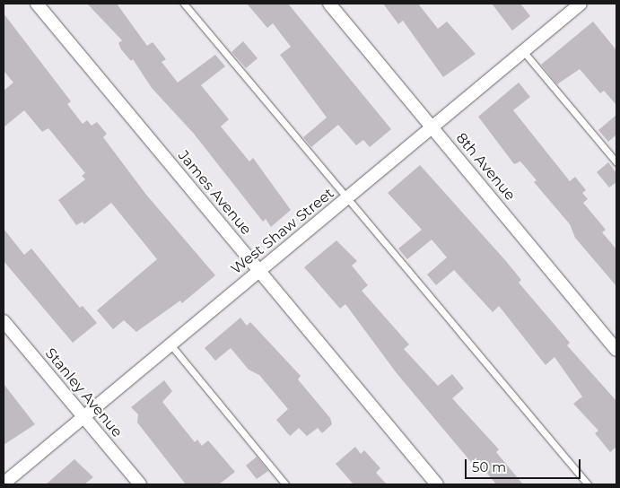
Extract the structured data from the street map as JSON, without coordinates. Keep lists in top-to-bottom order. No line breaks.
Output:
{"streets":{"street":["8th Avenue","James Avenue","West Shaw Street","Stanley Avenue"]},"crossings":[["8th Avenue","West Shaw Street"],["James Avenue","West Shaw Street"],["West Shaw Street","Stanley Avenue"]],"scale_bar":"50 m"}
